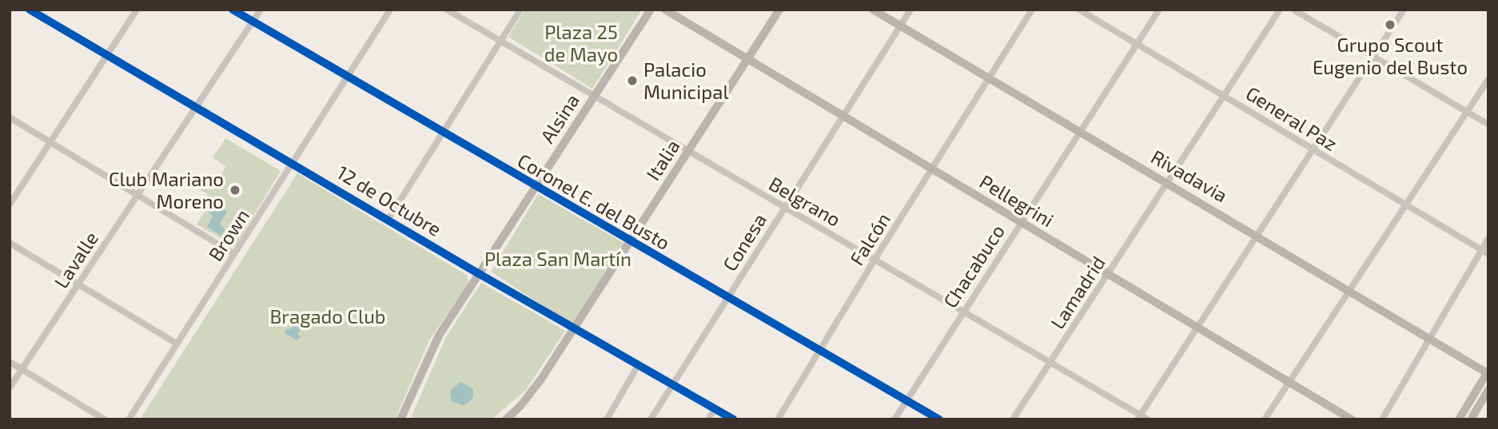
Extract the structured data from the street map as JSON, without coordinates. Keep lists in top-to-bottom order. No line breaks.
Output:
{"streets":{"main road":["Alsina","Italia","Rivadavia","Pellegrini"],"street":["General Paz","12 de Octubre","Coronel E. del Busto","Belgrano","Brown","Falcón","Conesa","Lavalle","Chacabuco","Lamadrid"]},"crossings":[["Alsina","12 de Octubre"],["Alsina","Coronel E. del Busto"],["Alsina","Belgrano"],["General Paz","Chacabuco"],["General Paz","Lamadrid"],["Italia","12 de Octubre"],["Italia","Pellegrini"],["Italia","Coronel E. del Busto"],["Italia","Belgrano"],["Rivadavia","Falcón"],["Rivadavia","Conesa"],["Rivadavia","Chacabuco"],["Rivadavia","Lamadrid"],["12 de Octubre","Brown"],["12 de Octubre","Conesa"],["12 de Octubre","Lavalle"],["Pellegrini","Falcón"],["Pellegrini","Conesa"],["Pellegrini","Chacabuco"],["Pellegrini","Lamadrid"],["Coronel E. del Busto","Brown"],["Coronel E. del Busto","Falcón"],["Coronel E. del Busto","Conesa"],["Coronel E. del Busto","Lavalle"],["Coronel E. del Busto","Chacabuco"],["Belgrano","Falcón"],["Belgrano","Conesa"],["Belgrano","Chacabuco"],["Belgrano","Lamadrid"]],"parks":["Plaza 25 de Mayo","Plaza San Martín","Bragado Club"],"places":["Grupo Scout Eugenio del Busto","Palacio Municipal","Club Mariano Moreno"]}
